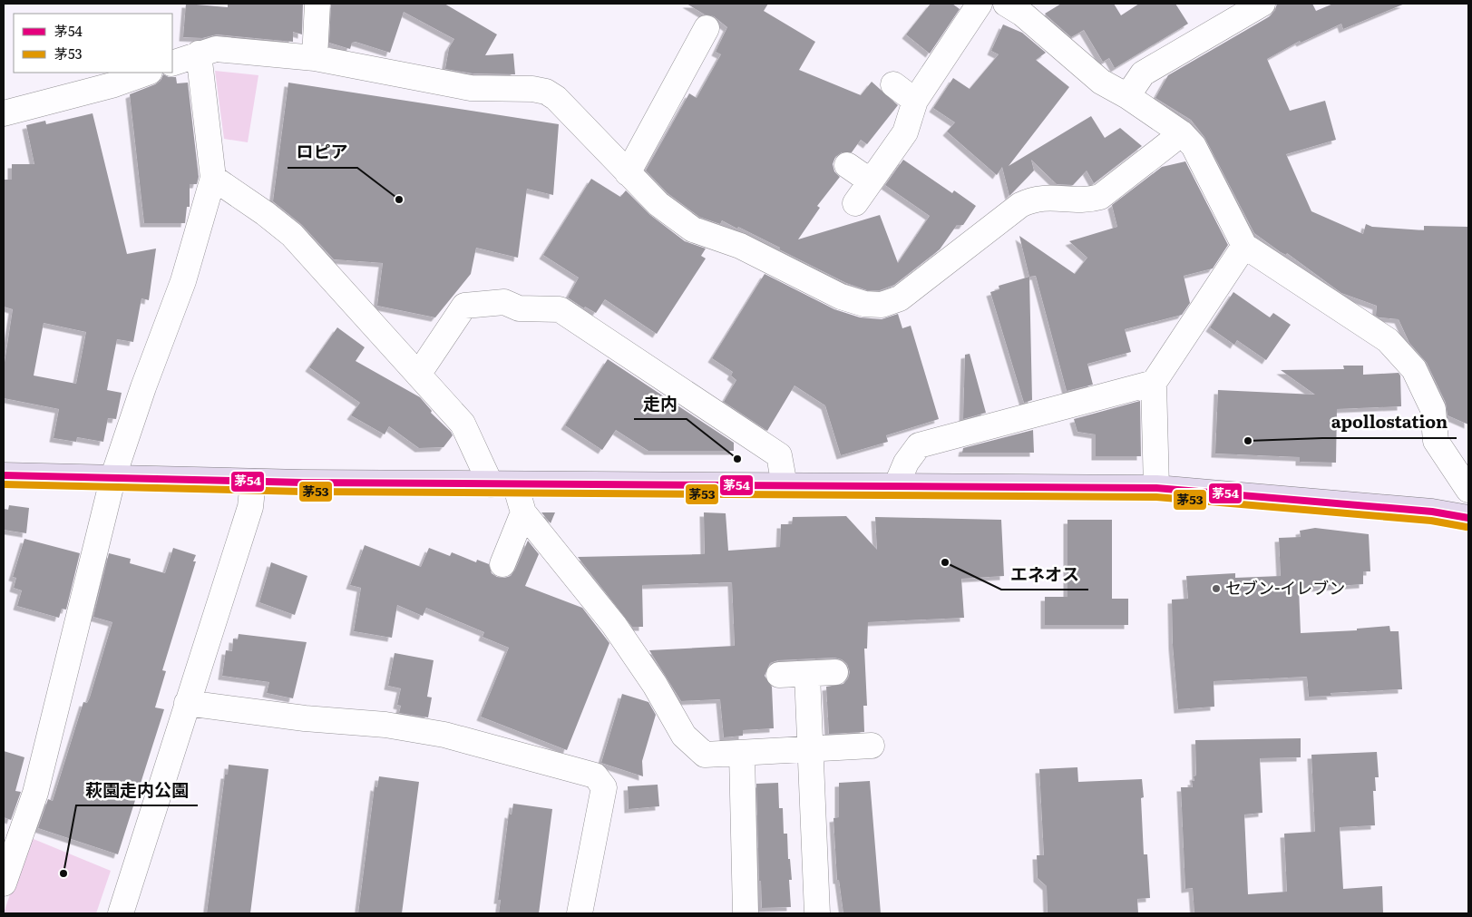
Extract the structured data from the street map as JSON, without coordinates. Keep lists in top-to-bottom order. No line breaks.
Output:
{"places":["ロピア","apollostation","走内","エネオス","セブン-イレブン","萩園走内公園"],"lines":["transit line 茅54","transit line 茅53"],"legend":["茅54","茅53"]}
